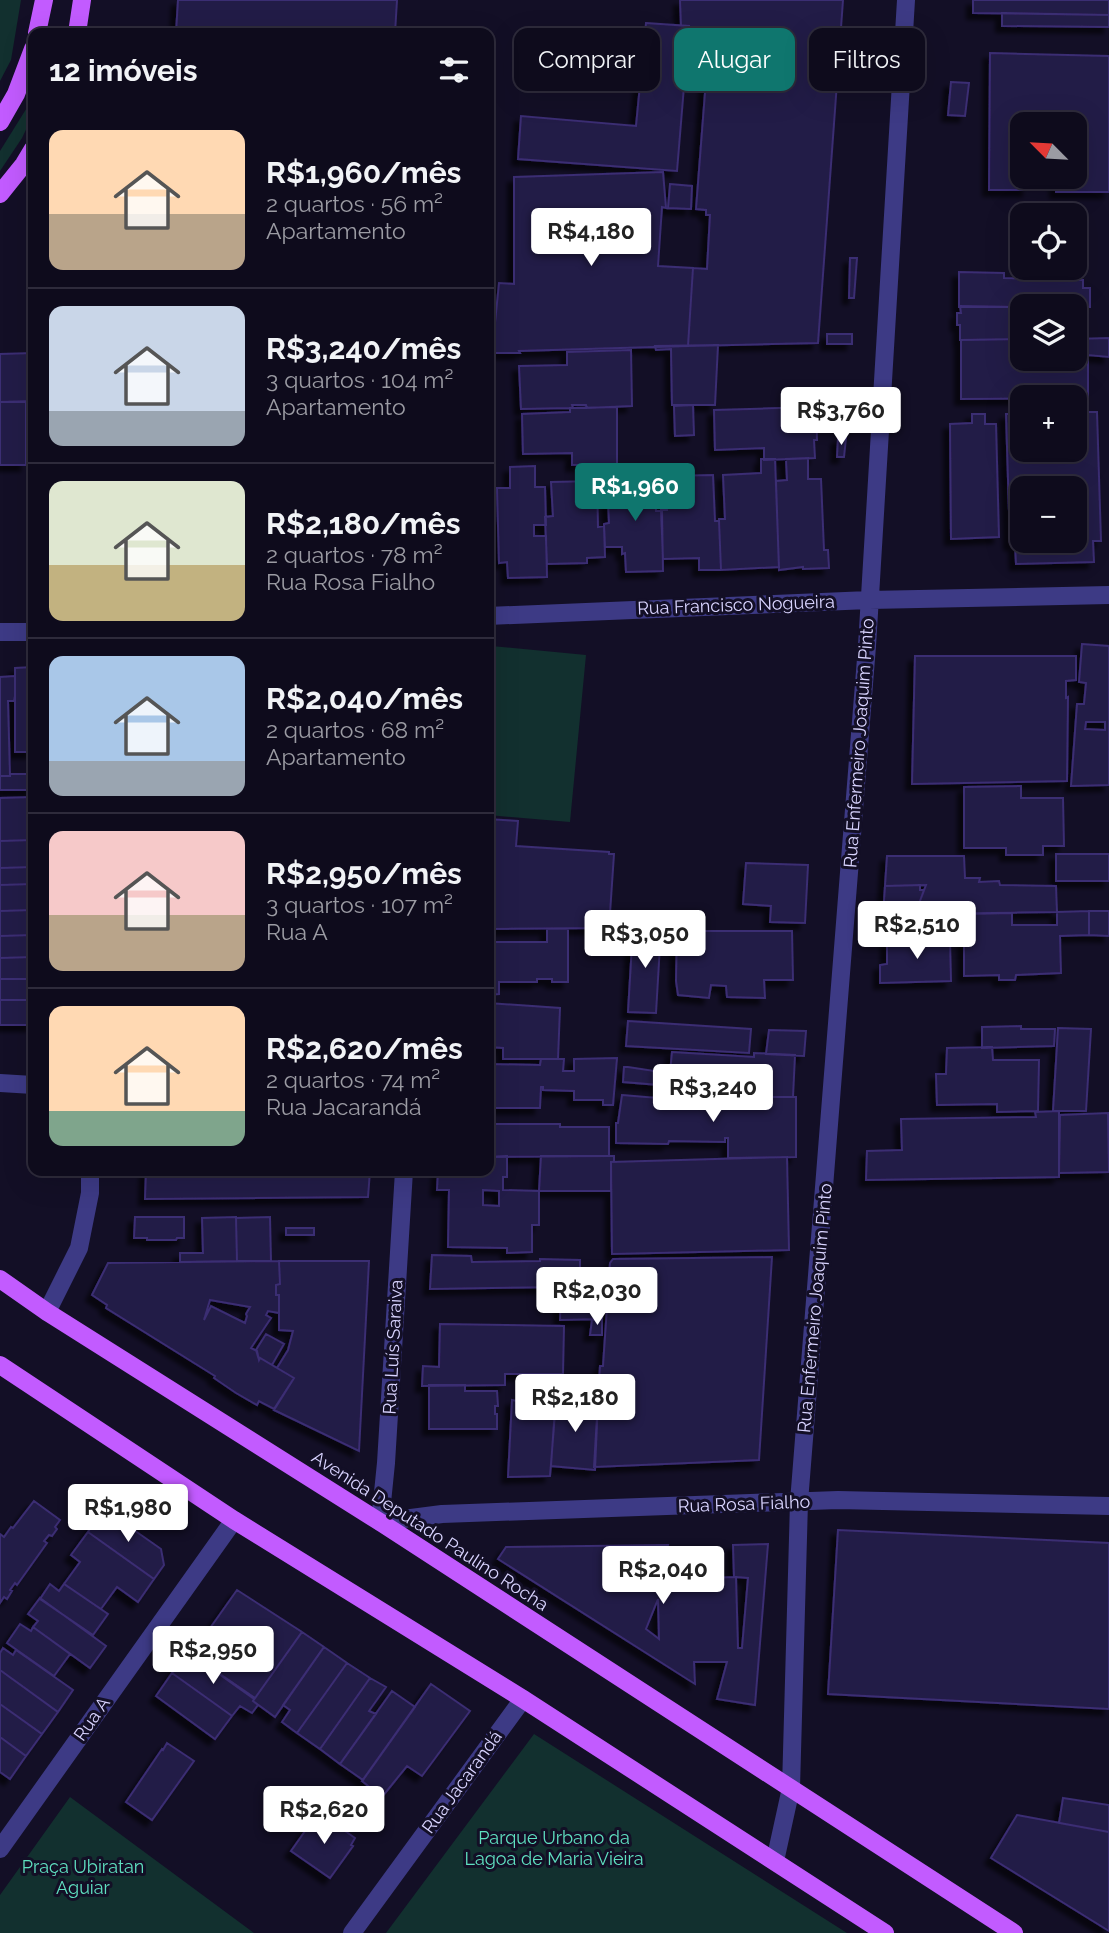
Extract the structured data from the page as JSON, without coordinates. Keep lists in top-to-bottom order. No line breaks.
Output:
{"streets":{"main road":["Avenida Deputado Paulino Rocha"],"street":["Rua Francisco Nogueira","Rua Enfermeiro Joaquim Pinto","Rua Luís Saraiva","Rua Rosa Fialho","Rua A","Rua Jacarandá"]},"crossings":[["Rua Francisco Nogueira","Rua Enfermeiro Joaquim Pinto"],["Rua Enfermeiro Joaquim Pinto","Rua Rosa Fialho"],["Rua Enfermeiro Joaquim Pinto","Avenida Deputado Paulino Rocha"],["Rua Luís Saraiva","Rua Rosa Fialho"],["Rua Luís Saraiva","Avenida Deputado Paulino Rocha"],["Rua Rosa Fialho","Avenida Deputado Paulino Rocha"]],"parks":["Parque Urbano da Lagoa de Maria Vieira","Praça Ubiratan Aguiar"],"north":"top left","page":{"chip":["Comprar","Alugar","Filtros"],"heading":"12 imóveis","map_buttons":["+","−"],"list":[{"name":"R$1,960/mês","note":"2 quartos · 56 m² · Apartamento"},{"name":"R$3,240/mês","note":"3 quartos · 104 m² · Apartamento"},{"name":"R$2,180/mês","note":"2 quartos · 78 m² · Rua Rosa Fialho"},{"name":"R$2,040/mês","note":"2 quartos · 68 m² · Apartamento"},{"name":"R$2,950/mês","note":"3 quartos · 107 m² · Rua A"},{"name":"R$2,620/mês","note":"2 quartos · 74 m² · Rua Jacarandá"}],"price":["R$4,180","R$3,760","R$1,960","R$2,510","R$3,050","R$3,240","R$2,030","R$2,180","R$1,980","R$2,040","R$2,950","R$2,620"]}}
